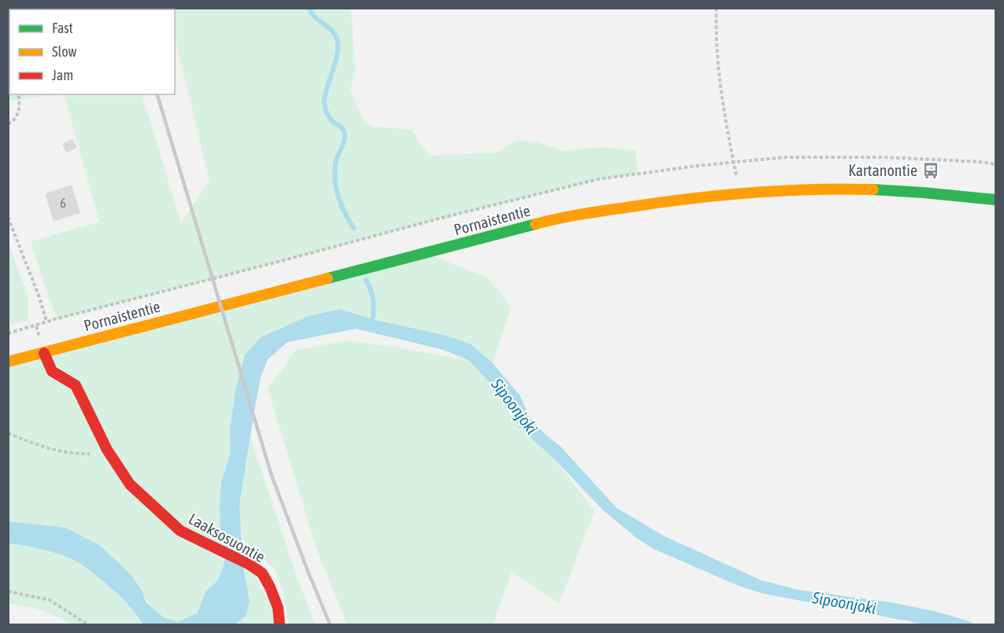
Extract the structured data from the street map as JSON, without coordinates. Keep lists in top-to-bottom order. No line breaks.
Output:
{"streets":{"street":["Pornaistentie","Laaksosuontie"]},"crossings":[["Pornaistentie","Laaksosuontie"]],"water":["Sipoonjoki"],"places":{"bus stop":["Kartanontie"]},"house_numbers":["6"],"legend":["Fast","Slow","Jam"]}
